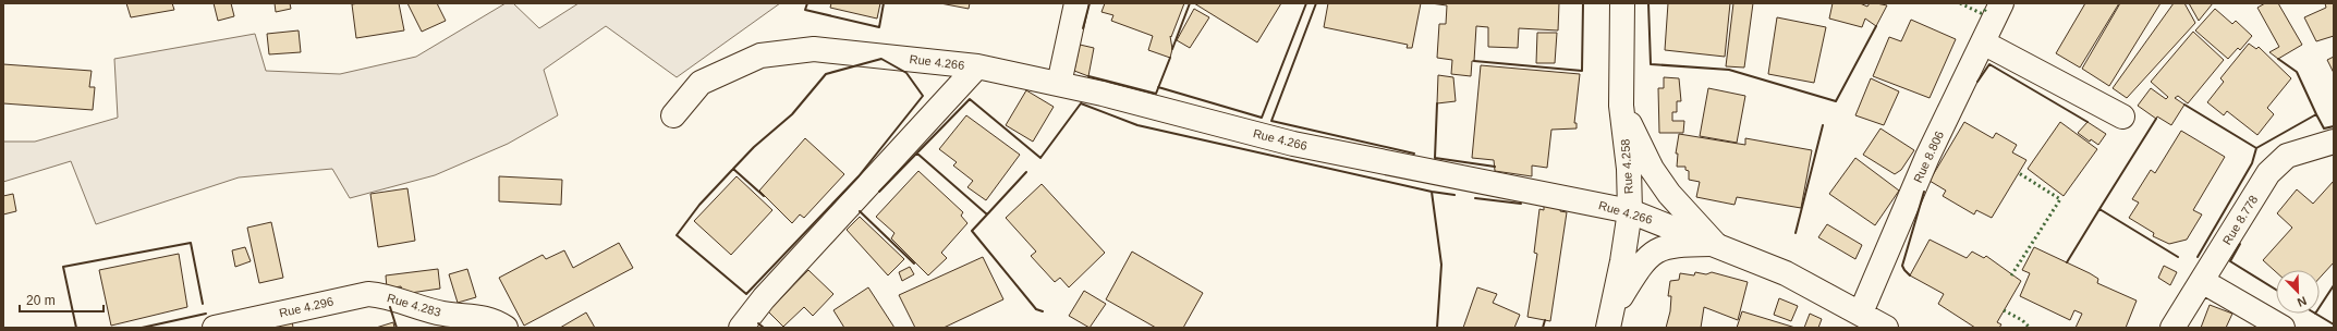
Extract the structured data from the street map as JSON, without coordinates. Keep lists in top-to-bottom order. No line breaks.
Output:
{"streets":{"main road":["Rue 4.266","Rue 8.806","Rue 4.258","Rue 8.778","Rue 4.283","Rue 4.296"]},"crossings":[["Rue 4.266","Rue 8.806"],["Rue 4.266","Rue 4.258"],["Rue 4.283","Rue 4.296"]],"scale_bar":"20 m","north":"bottom right"}
